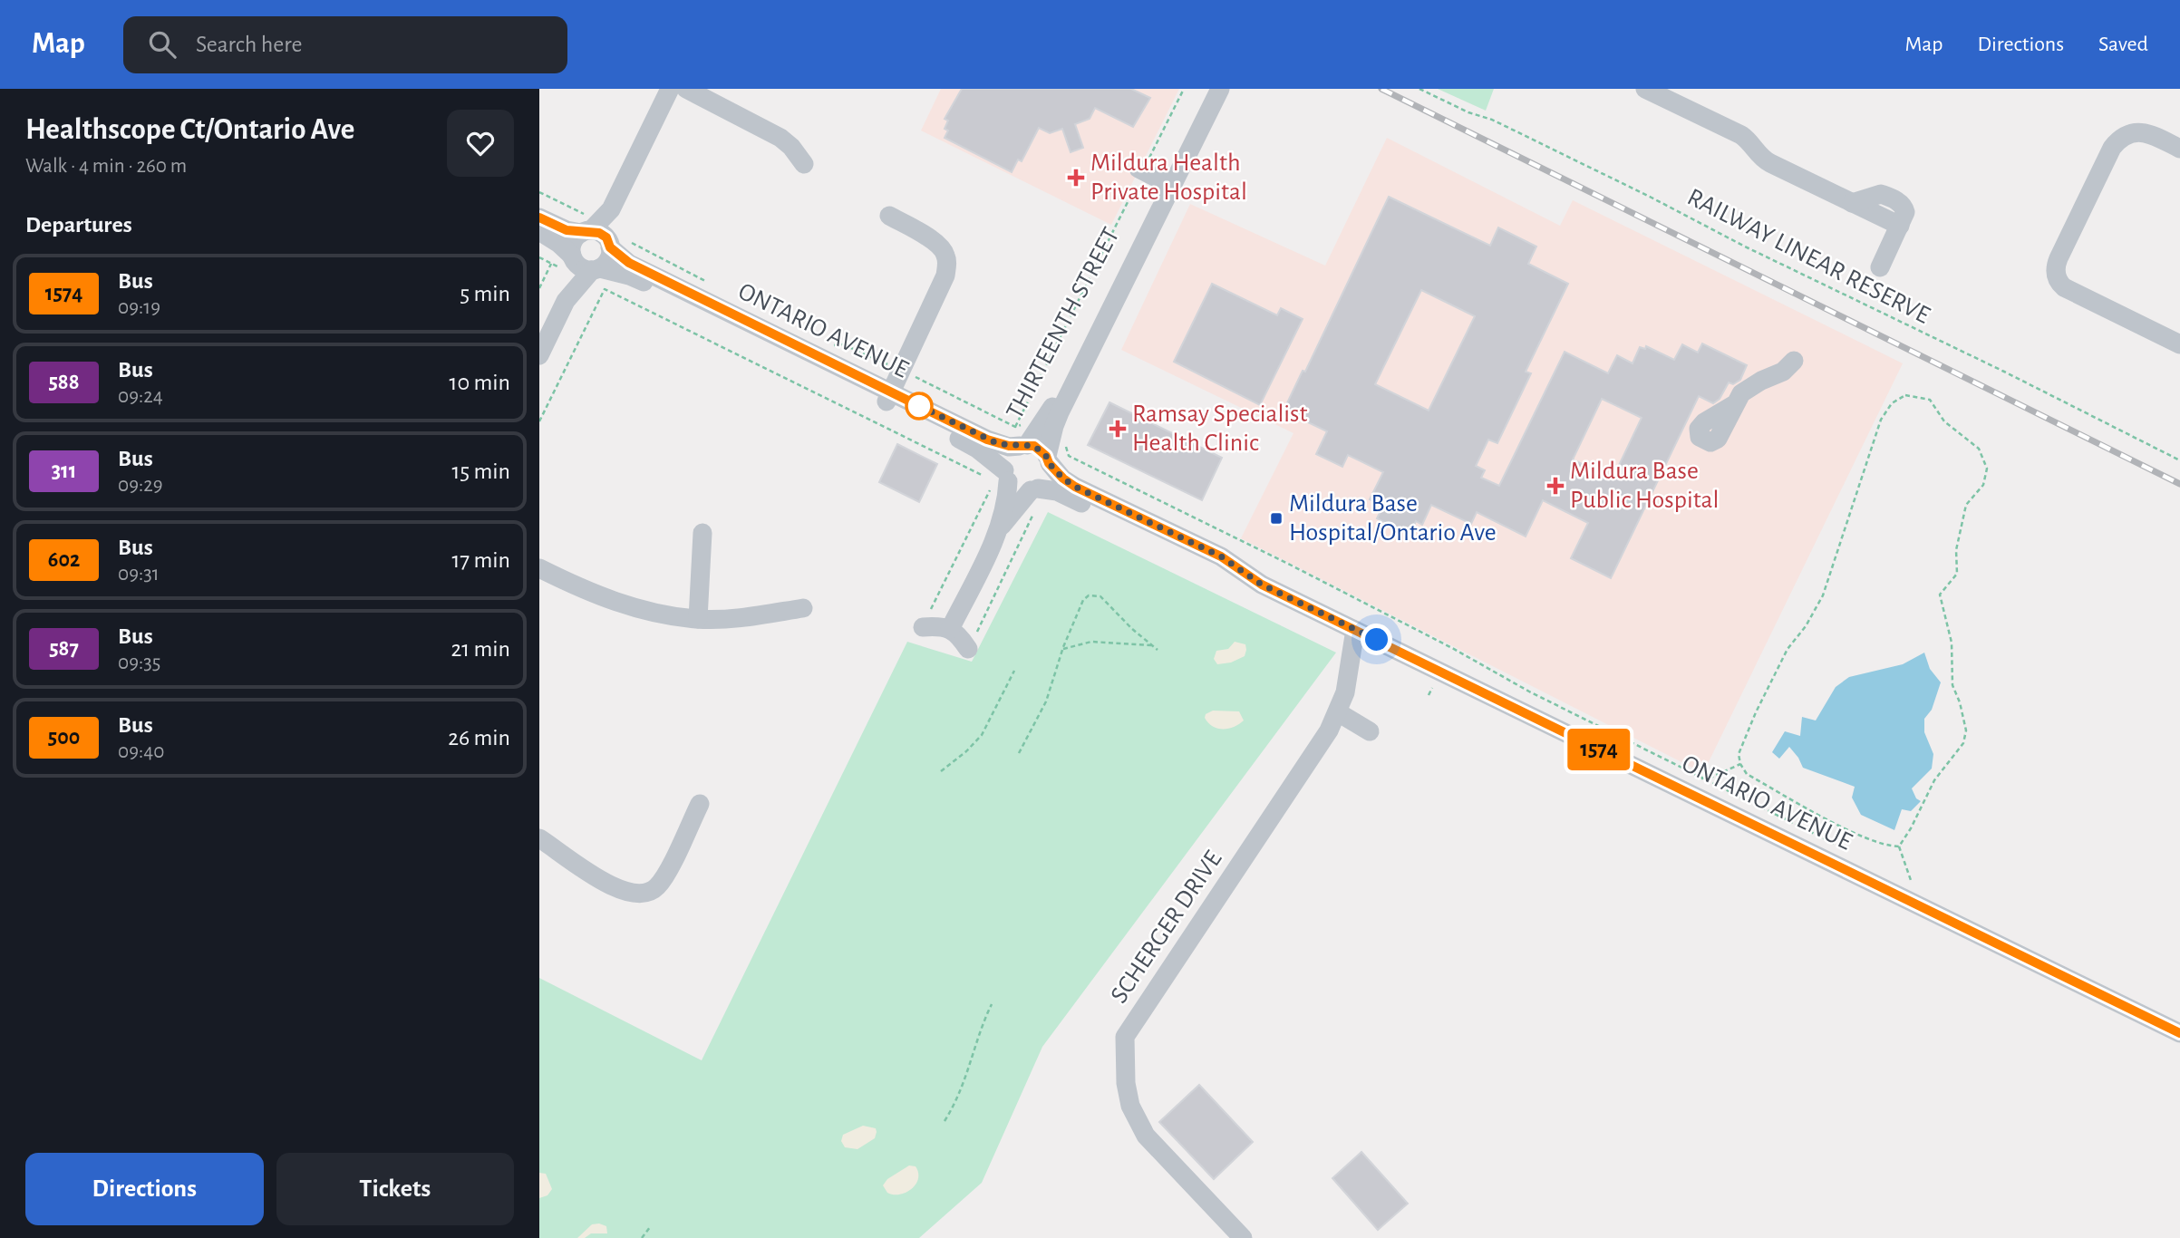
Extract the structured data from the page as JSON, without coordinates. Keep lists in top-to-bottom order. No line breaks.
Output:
{"streets":{"street":["THIRTEENTH STREET","ONTARIO AVENUE","SCHERGER DRIVE"],"path":["RAILWAY LINEAR RESERVE"]},"crossings":[["THIRTEENTH STREET","ONTARIO AVENUE"],["ONTARIO AVENUE","SCHERGER DRIVE"]],"places":{"health":["Mildura Health Private Hospital","Ramsay Specialist Health Clinic","Mildura Base Public Hospital"],"transit":["Mildura Base Hospital/Ontario Ave"]},"lines":["bus line 1574"],"page":{"header":"Map","search":"Search here","nav":["Map","Directions","Saved"],"heading":[["Healthscope Ct/Ontario Ave","Walk · 4 min · 260 m"],"Departures"],"on_map":"1574","list":[{"mark":"1574","name":"Bus","note":"09:19","value":"5 min"},{"mark":"588","name":"Bus","note":"09:24","value":"10 min"},{"mark":"311","name":"Bus","note":"09:29","value":"15 min"},{"mark":"602","name":"Bus","note":"09:31","value":"17 min"},{"mark":"587","name":"Bus","note":"09:35","value":"21 min"},{"mark":"500","name":"Bus","note":"09:40","value":"26 min"}],"buttons":["Directions","Tickets"]}}
